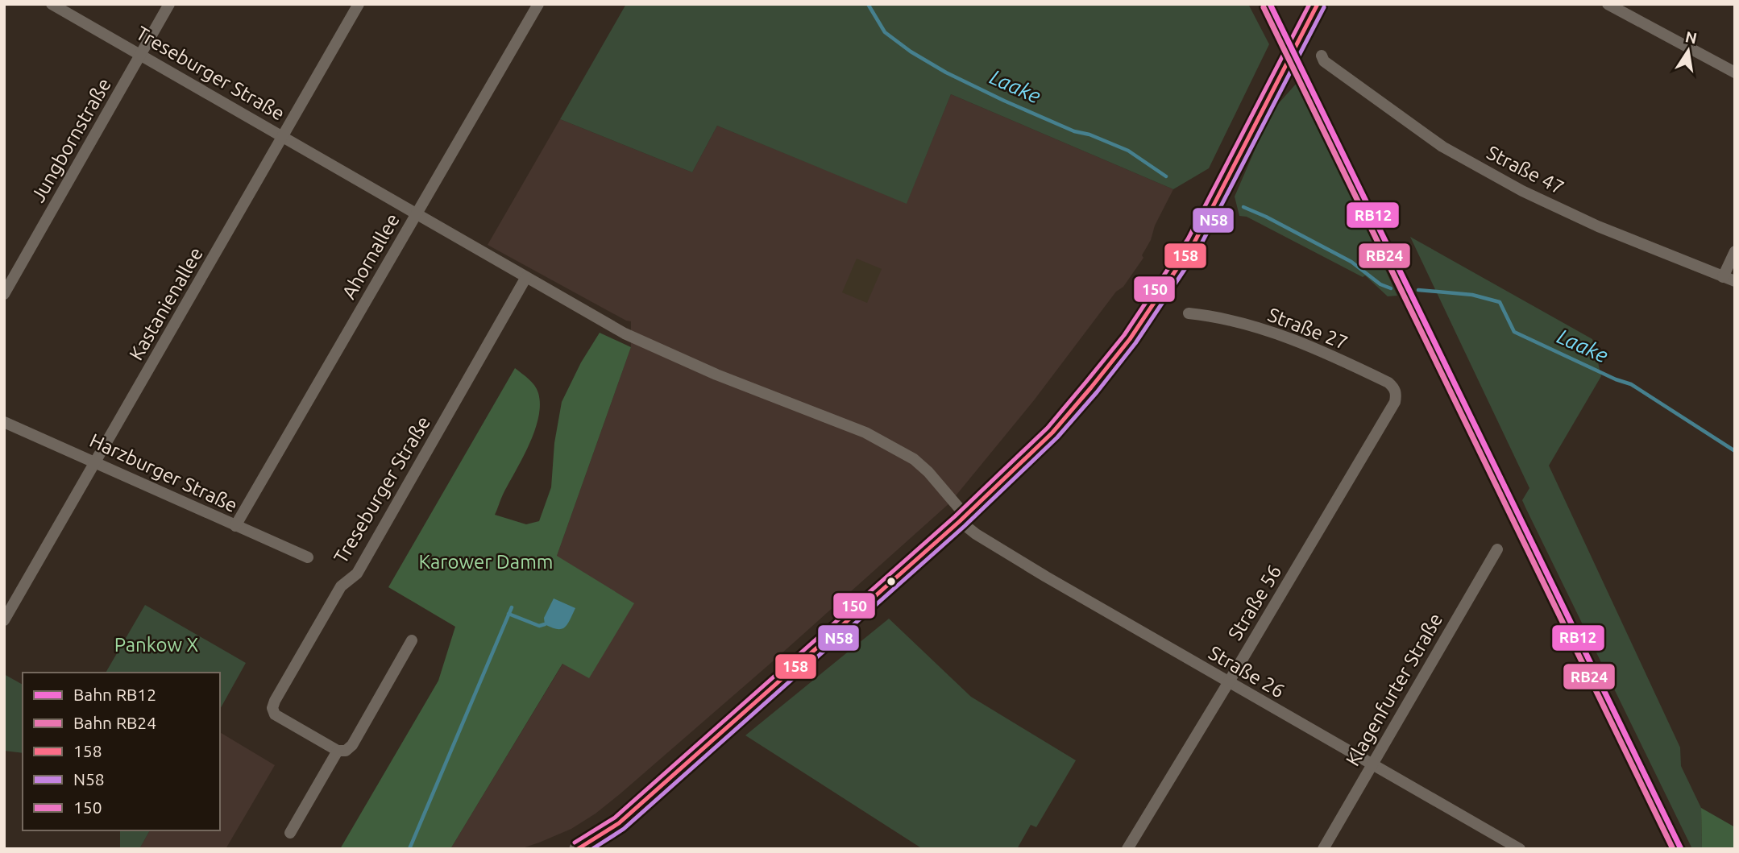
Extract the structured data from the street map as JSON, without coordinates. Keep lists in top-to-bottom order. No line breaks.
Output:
{"streets":{"street":["Treseburger Straße","Jungbornstraße","Straße 47","Ahornallee","Kastanienallee","Straße 27","Harzburger Straße","Straße 56","Straße 26","Klagenfurter Straße"]},"crossings":[["Treseburger Straße","Jungbornstraße"],["Treseburger Straße","Ahornallee"],["Treseburger Straße","Kastanienallee"],["Treseburger Straße","Straße 26"],["Ahornallee","Harzburger Straße"],["Kastanienallee","Harzburger Straße"],["Straße 27","Straße 56"],["Straße 56","Straße 26"],["Straße 26","Klagenfurter Straße"]],"water":["Laake"],"parks":["Karower Damm","Pankow X"],"lines":["rail line RB12","transit line 158","transit line 150","rail line RB24","transit line N58"],"legend":["Bahn RB12","Bahn RB24","158","N58","150"],"north":"top"}
